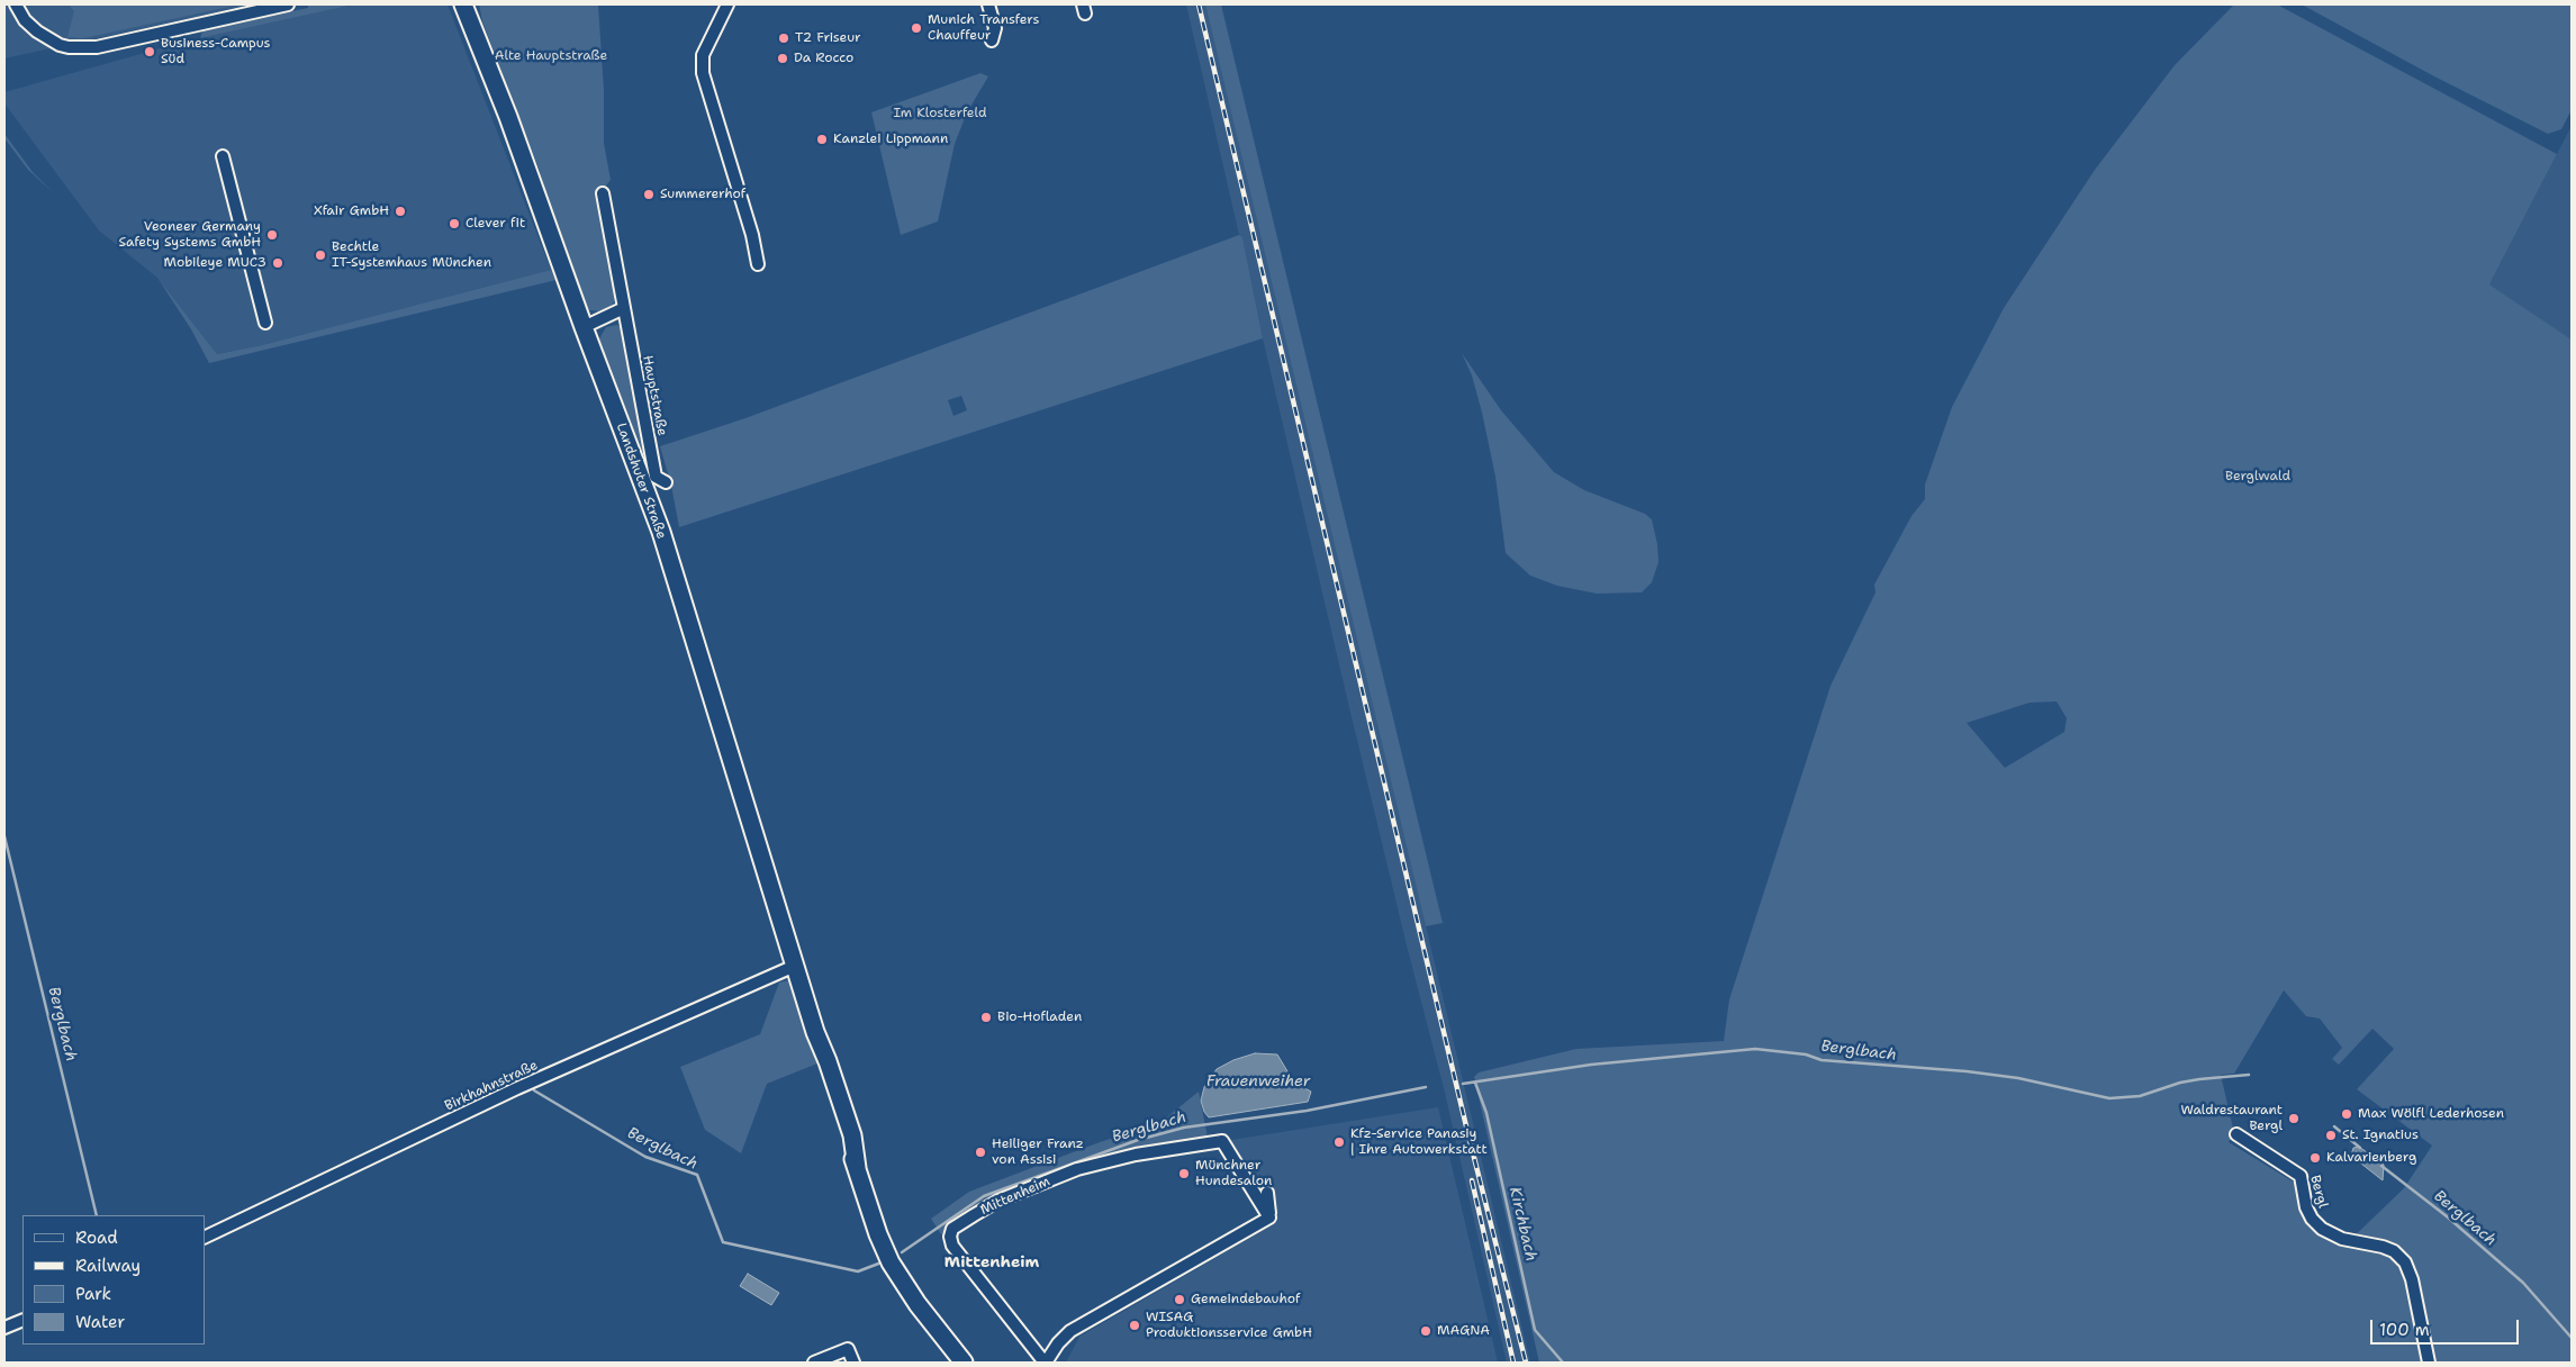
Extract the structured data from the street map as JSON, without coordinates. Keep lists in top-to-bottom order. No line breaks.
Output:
{"streets":{"main road":["Landshuter Straße"],"street":["Hauptstraße","Birkhahnstraße","Bergl","Mittenheim"]},"crossings":[["Landshuter Straße","Birkhahnstraße"]],"districts":["Mittenheim"],"water":["Berglbach","Frauenweiher","Kirchbach"],"parks":["Alte Hauptstraße","Im Klosterfeld","Berglwald"],"places":["Munich Transfers Chauffeur","T2 Friseur","Business-Campus Süd","Da Rocco","Kanzlei Lippmann","Summererhof","Xfair GmbH","Clever fit","Veoneer Germany Safety Systems GmbH","Bechtle IT-Systemhaus München","Mobileye MUC3","Bio-Hofladen","Max Wölfl Lederhosen","Waldrestaurant Bergl","St. Ignatius","Kfz-Service Panasiy | Ihre Autowerkstatt","Heiliger Franz von Assisi","Kalvarienberg","Münchner Hundesalon","Gemeindebauhof","WISAG Produktionsservice GmbH","MAGNA"],"legend":["Road","Railway","Park","Water"],"scale_bar":"100 m"}
